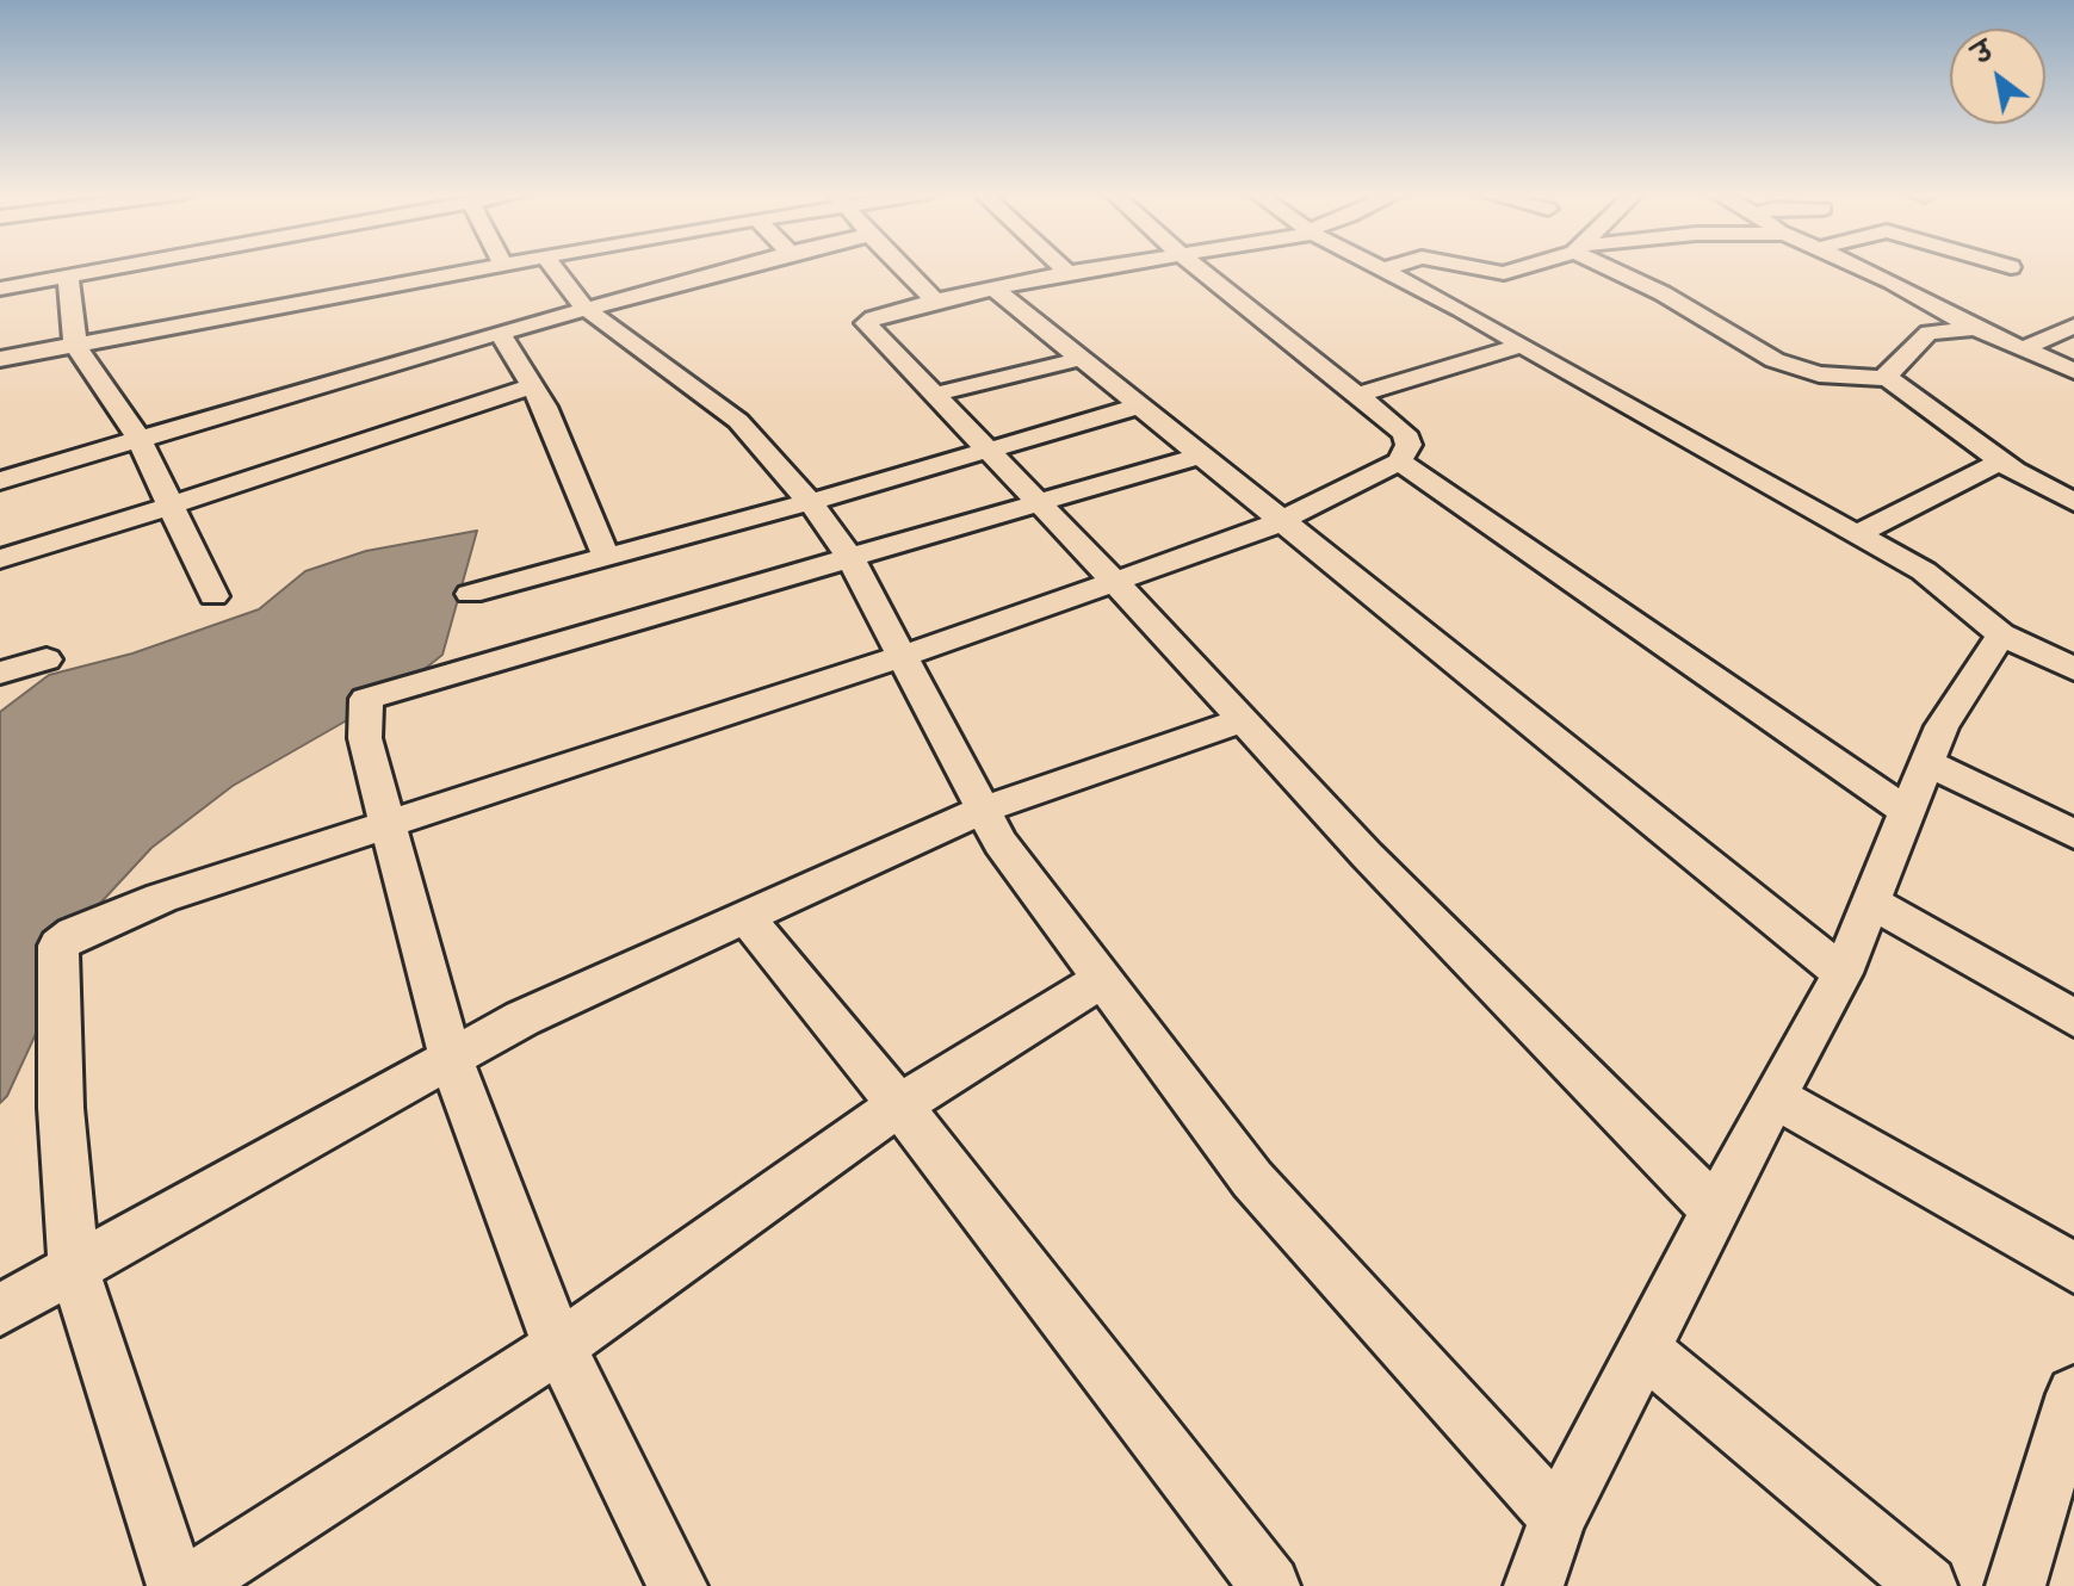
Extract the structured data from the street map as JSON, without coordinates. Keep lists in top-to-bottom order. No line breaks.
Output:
{"north":"top left"}
